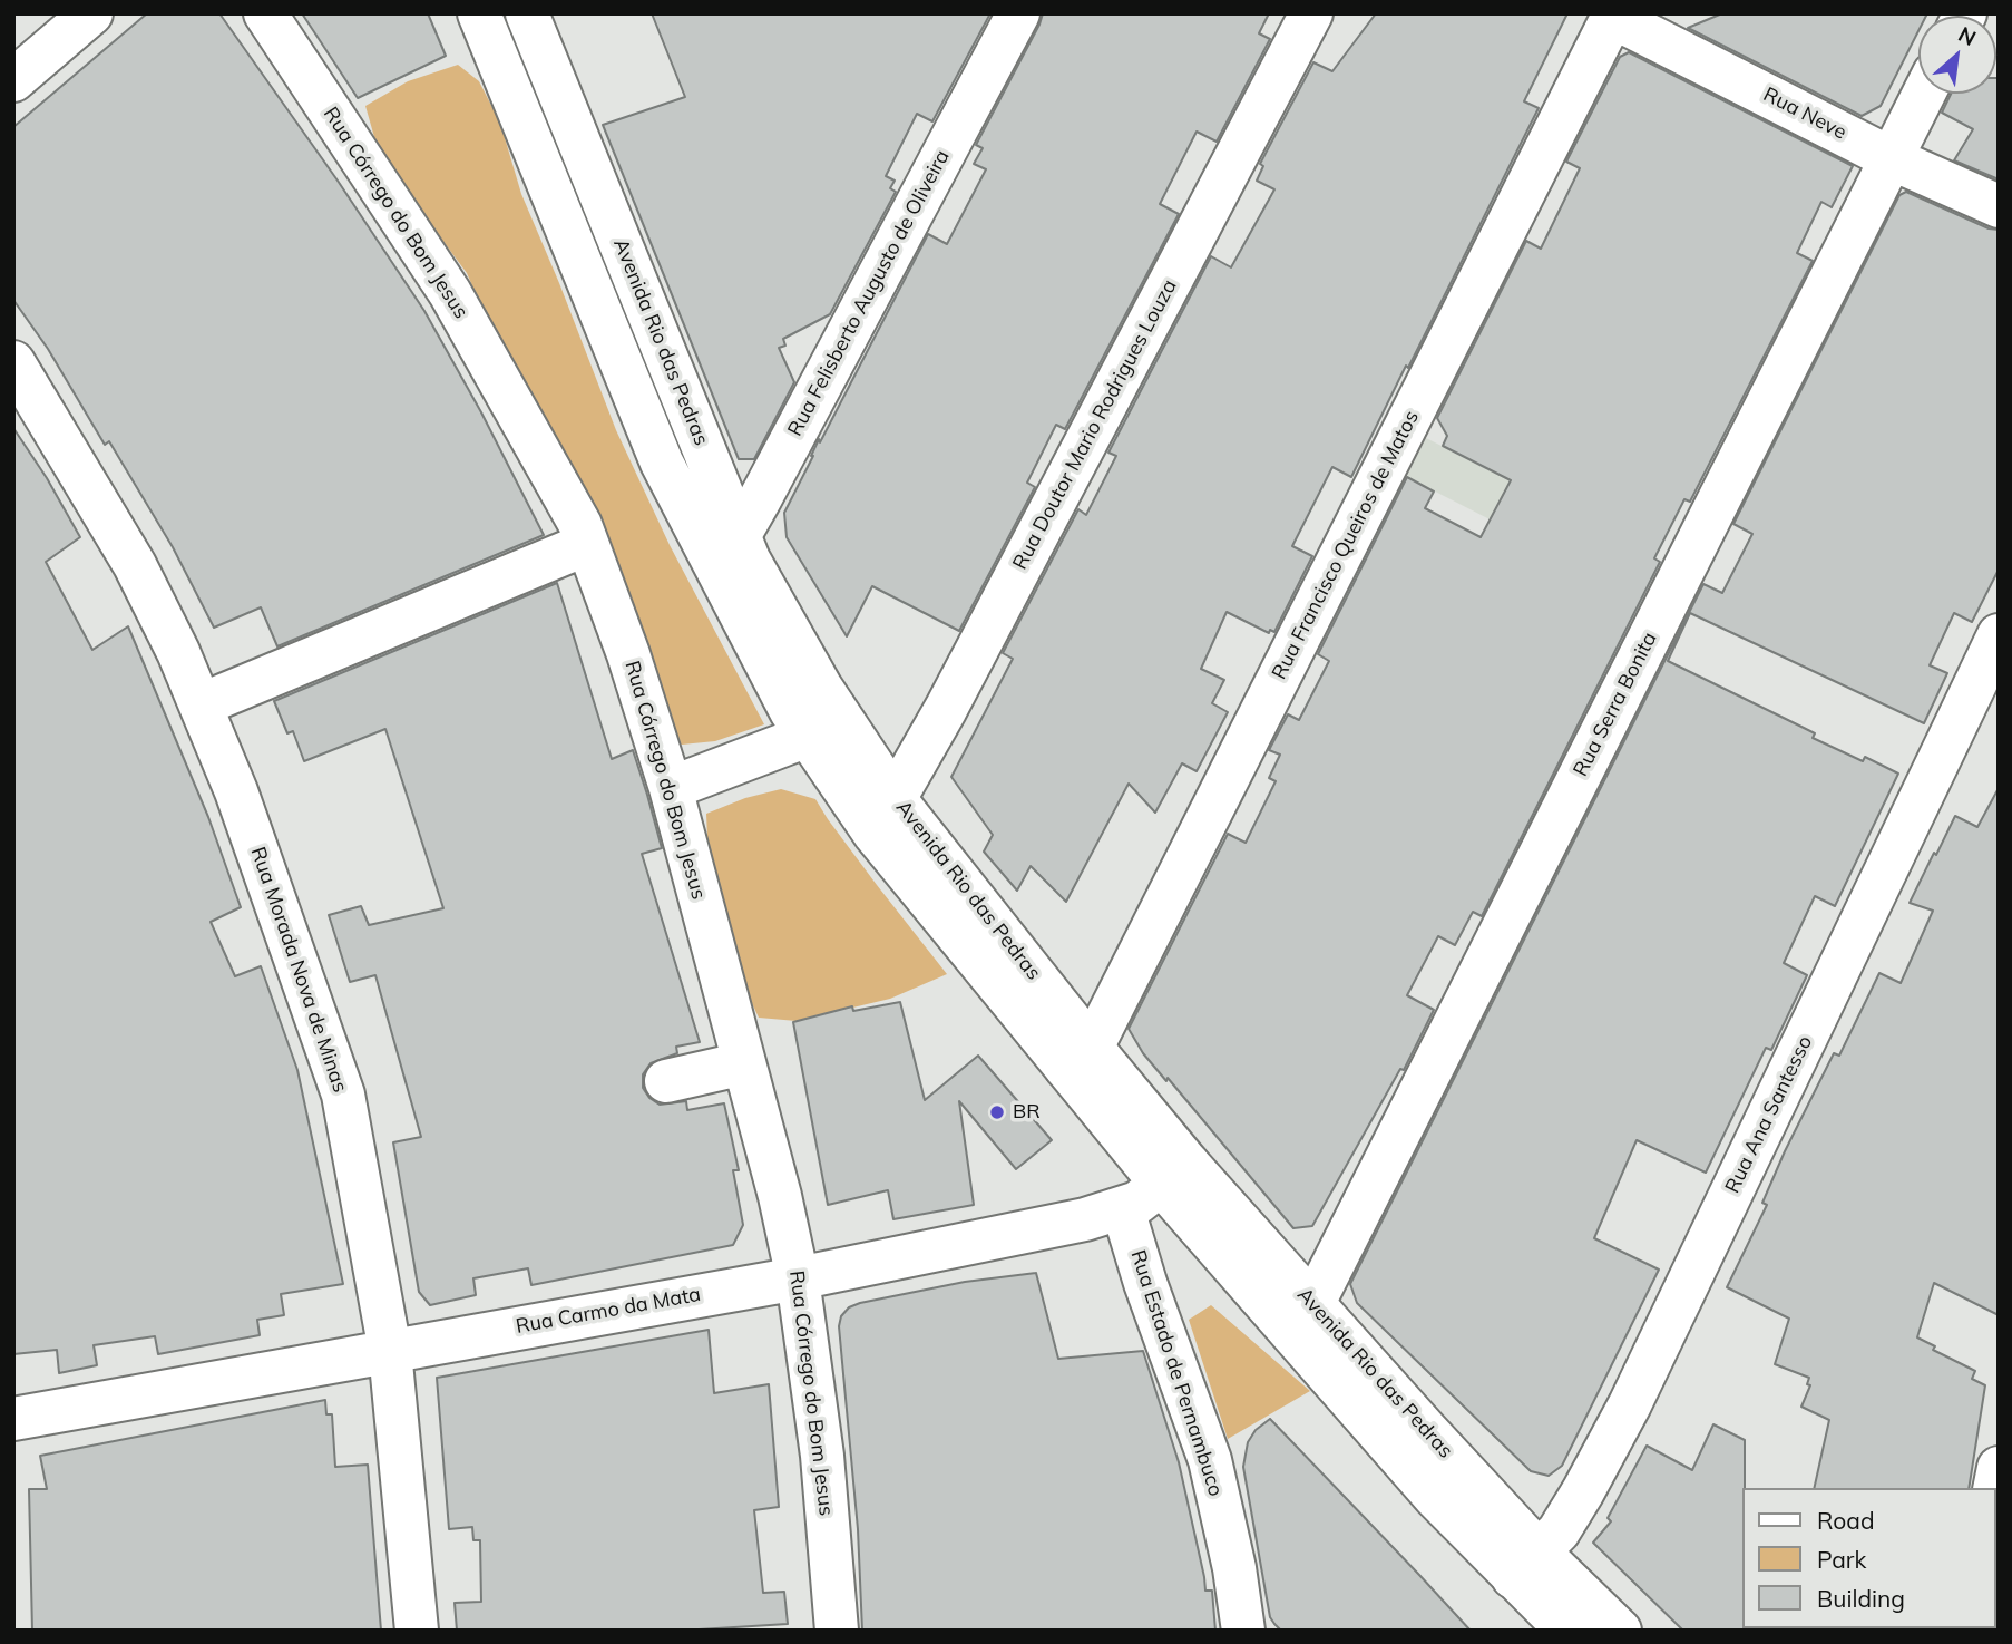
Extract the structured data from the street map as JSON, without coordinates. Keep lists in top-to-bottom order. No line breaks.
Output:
{"streets":{"street":["Rua Neve","Rua Córrego do Bom Jesus","Rua Felisberto Augusto de Oliveira","Avenida Rio das Pedras","Rua Doutor Mario Rodrigues Louza","Rua Francisco Queiros de Matos","Rua Serra Bonita","Rua Morada Nova de Minas","Rua Ana Santesso","Rua Carmo da Mata","Rua Estado de Pernambuco"]},"crossings":[["Rua Neve","Rua Francisco Queiros de Matos"],["Rua Neve","Rua Serra Bonita"],["Rua Córrego do Bom Jesus","Rua Carmo da Mata"],["Rua Felisberto Augusto de Oliveira","Avenida Rio das Pedras"],["Avenida Rio das Pedras","Rua Doutor Mario Rodrigues Louza"],["Avenida Rio das Pedras","Rua Francisco Queiros de Matos"],["Avenida Rio das Pedras","Rua Serra Bonita"],["Avenida Rio das Pedras","Rua Ana Santesso"],["Avenida Rio das Pedras","Rua Carmo da Mata"],["Rua Morada Nova de Minas","Rua Carmo da Mata"],["Rua Carmo da Mata","Rua Estado de Pernambuco"]],"places":["BR"],"legend":["Road","Park","Building"],"north":"top right"}
